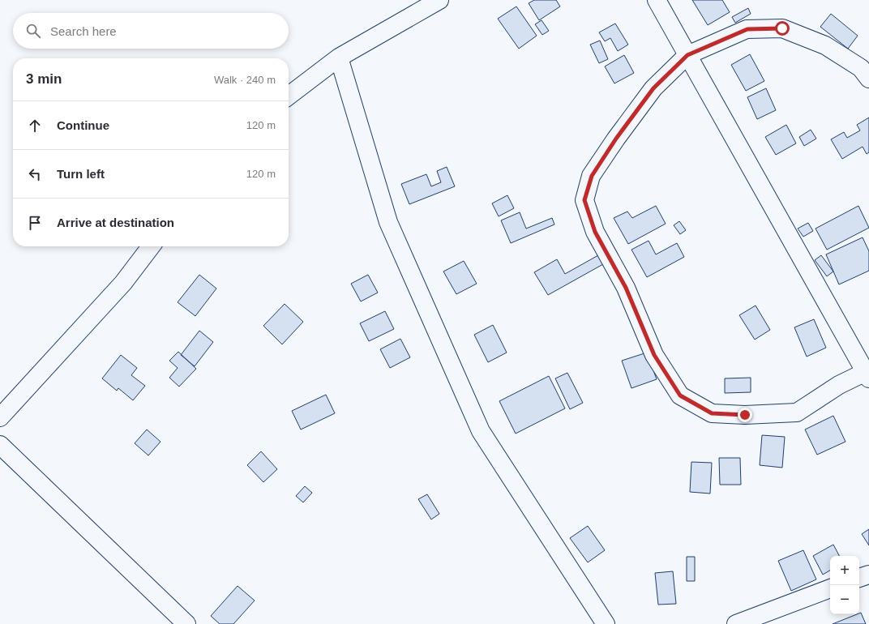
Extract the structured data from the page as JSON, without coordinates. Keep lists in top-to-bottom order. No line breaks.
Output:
{"page":{"search":"Search here","heading":["3 min","Walk · 240 m"],"list":[["Continue","120 m"],["Turn left","120 m"],"Arrive at destination"],"map_buttons":["+","−"]}}
